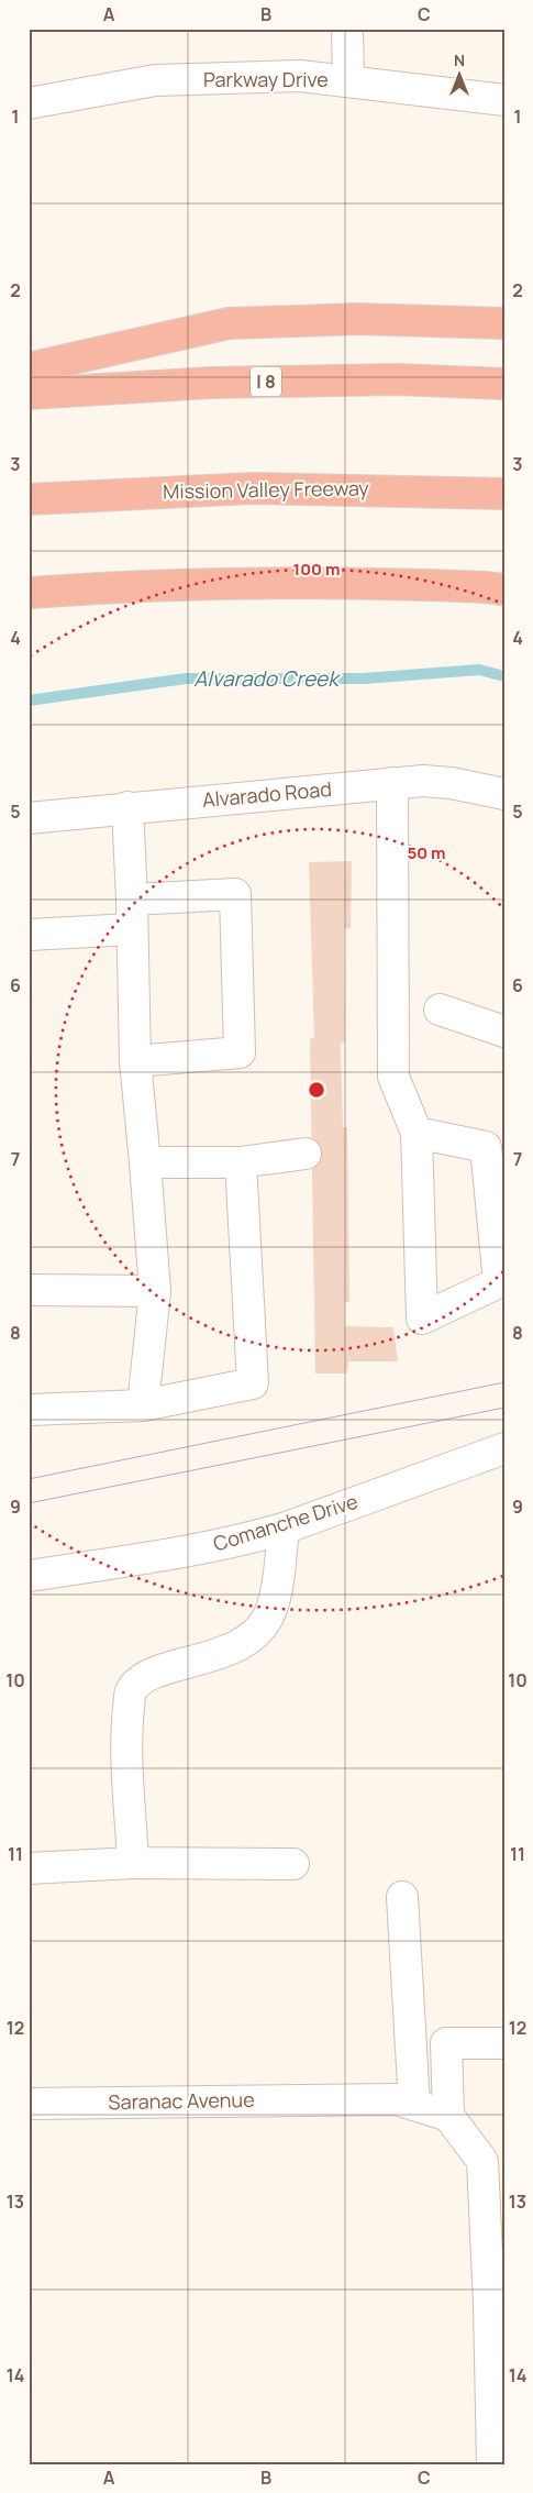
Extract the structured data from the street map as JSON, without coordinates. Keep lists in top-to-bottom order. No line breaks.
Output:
{"streets":{"highway":["I 8","Mission Valley Freeway"],"street":["Parkway Drive","Alvarado Road","Comanche Drive","Saranac Avenue"]},"water":["Alvarado Creek"],"north":"top","grid":{"columns":["A","B","C"],"rows":["1","2","3","4","5","6","7","8","9","10","11","12","13","14"]},"rings":["100 m","50 m"]}
